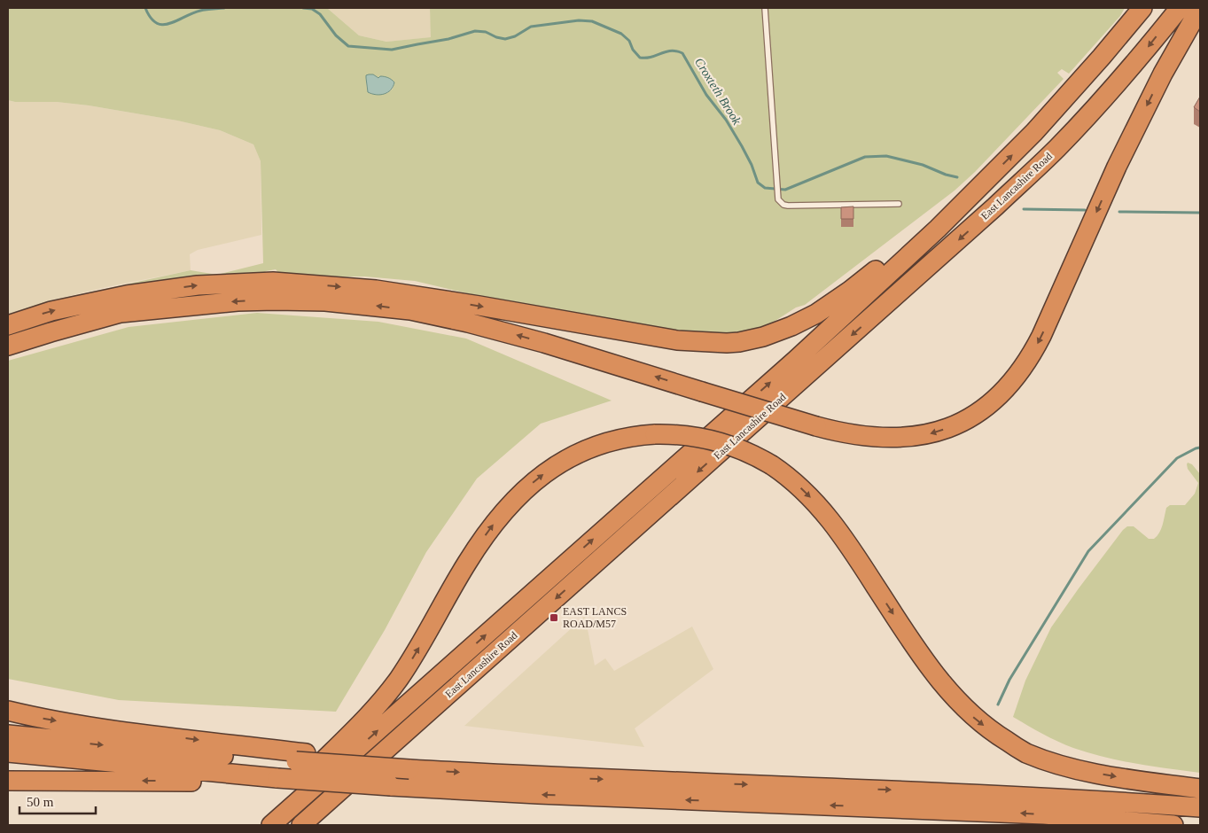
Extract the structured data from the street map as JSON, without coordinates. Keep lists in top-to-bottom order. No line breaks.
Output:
{"streets":{"highway":["East Lancashire Road"]},"water":["Croxteth Brook"],"places":{"transit":["EAST LANCS ROAD/M57"]},"scale_bar":"50 m"}
